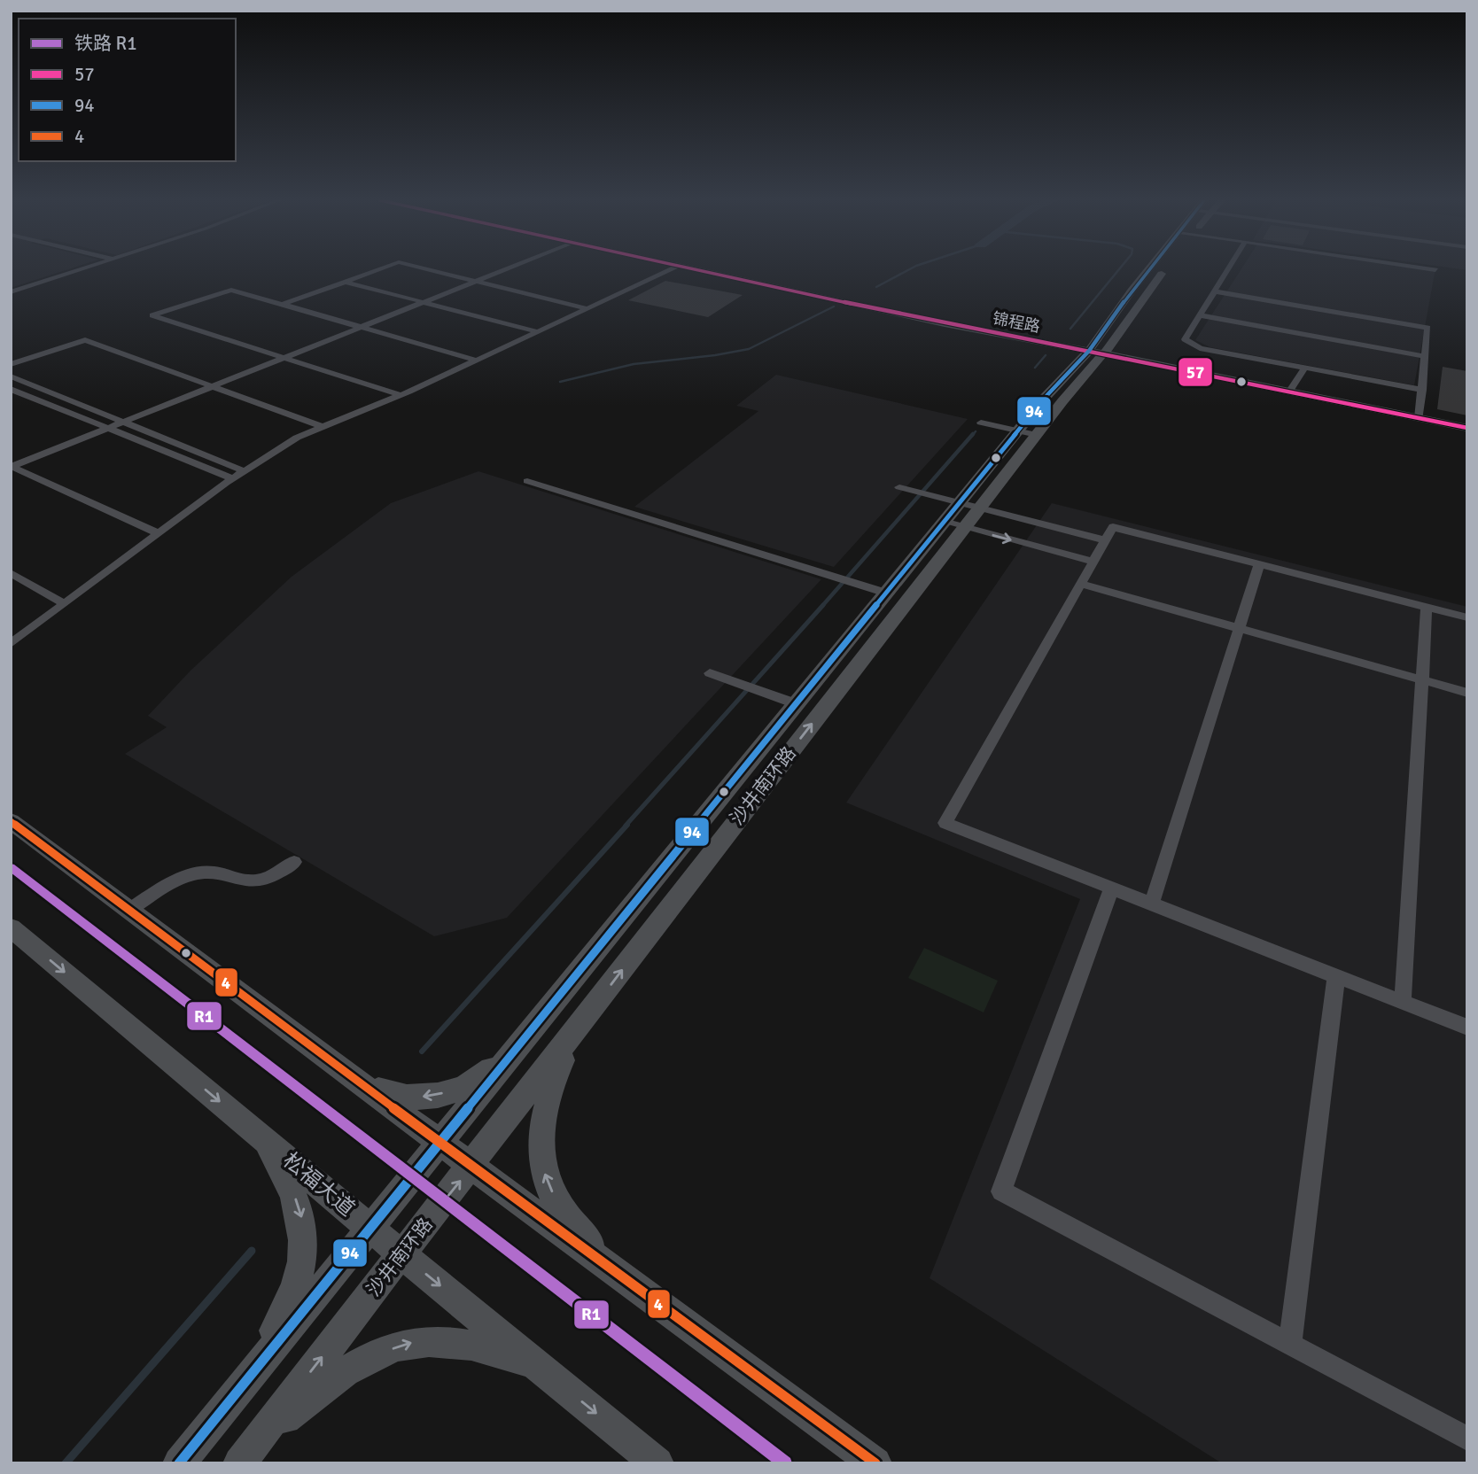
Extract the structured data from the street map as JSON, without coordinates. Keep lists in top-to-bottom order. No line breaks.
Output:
{"streets":{"main road":["锦程路","沙井南环路","松福大道"]},"crossings":[["锦程路","沙井南环路"],["沙井南环路","松福大道"]],"lines":["transit line 57","transit line 94","transit line 4","rail line R1"],"legend":["铁路 R1","57","94","4"]}
